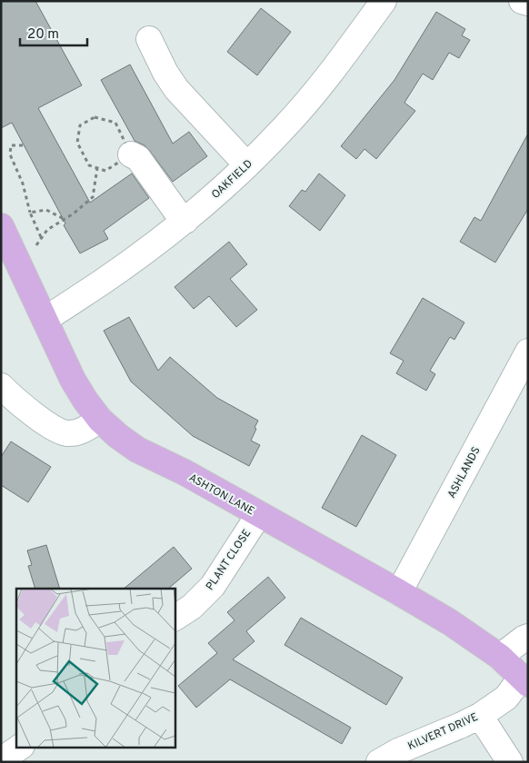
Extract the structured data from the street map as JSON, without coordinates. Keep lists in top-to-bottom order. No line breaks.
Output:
{"streets":{"main road":["ASHTON LANE"],"street":["OAKFIELD","ASHLANDS","PLANT CLOSE","KILVERT DRIVE"]},"crossings":[["OAKFIELD","ASHTON LANE"],["ASHLANDS","ASHTON LANE"],["ASHTON LANE","PLANT CLOSE"],["ASHTON LANE","KILVERT DRIVE"]],"scale_bar":"20 m"}
